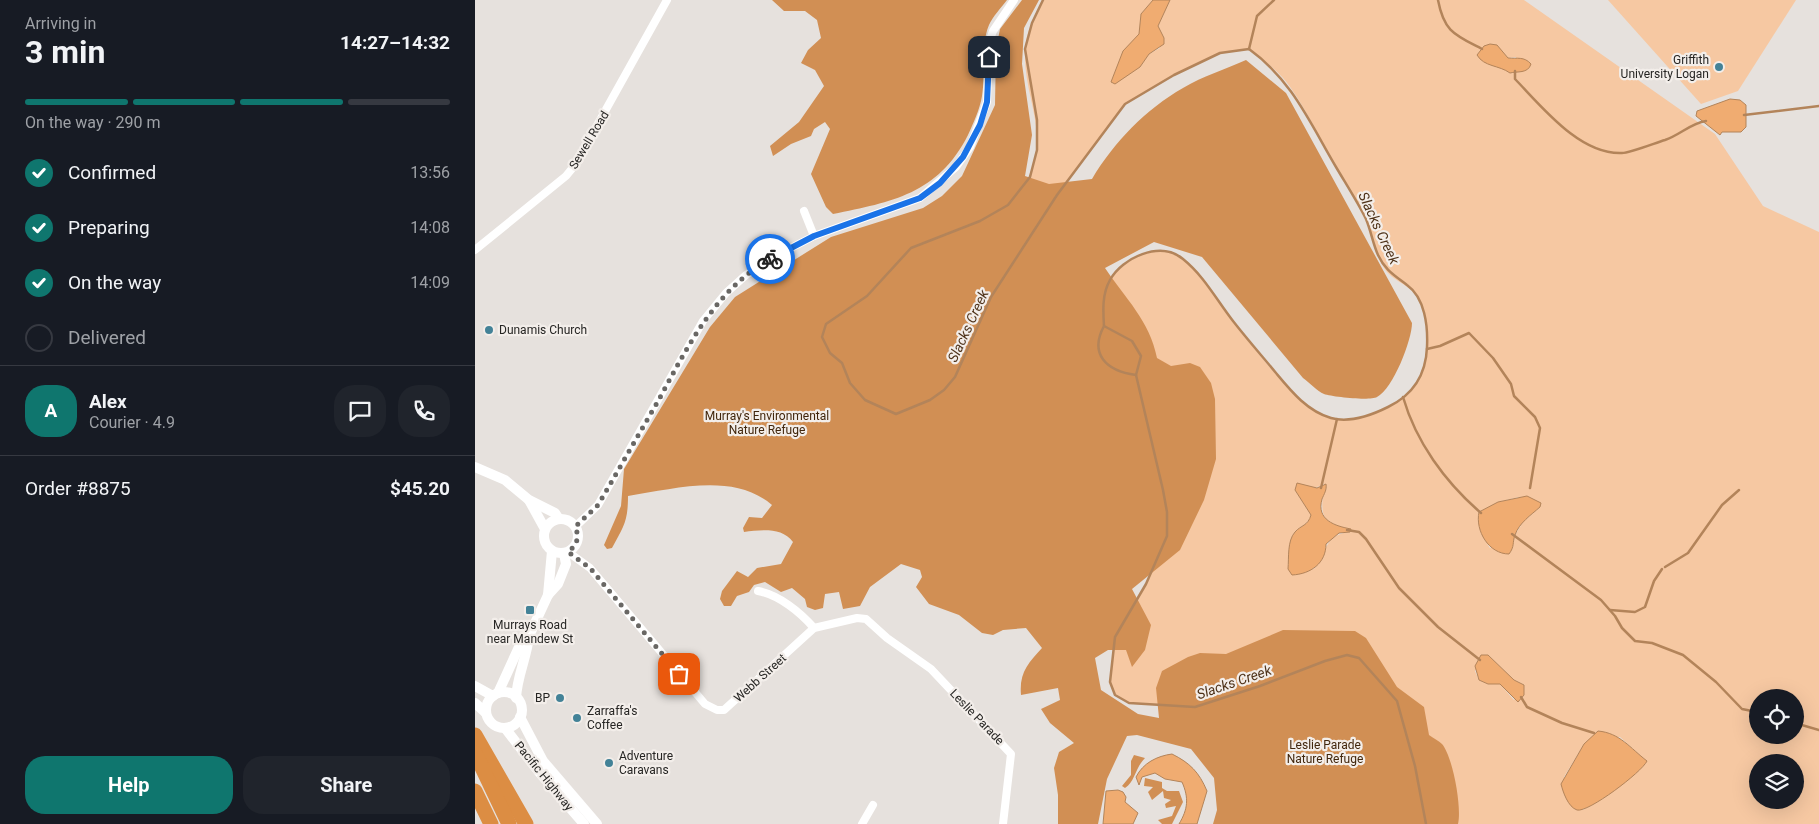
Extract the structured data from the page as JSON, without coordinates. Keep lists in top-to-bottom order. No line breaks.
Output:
{"streets":{"street":["Sewell Road","Webb Street","Leslie Parade","Pacific Highway"]},"crossings":[["Webb Street","Leslie Parade"]],"water":["Slacks Creek"],"parks":["Murray's Environmental Nature Refuge","Leslie Parade Nature Refuge"],"places":{"other":["Griffith University Logan","Dunamis Church","BP","Zarraffa's Coffee","Adventure Caravans"],"transit":["Murrays Road near Mandew St"]},"page":{"heading":["3 min","Arriving in","14:27–14:32"],"panel":["Alex","Courier · 4.9","Order #8875","$45.20"],"bar":"On the way · 290 m","list":[["Confirmed","13:56"],["Preparing","14:08"],["On the way","14:09"],"Delivered"],"round":"A","buttons":["Help","Share"]}}
